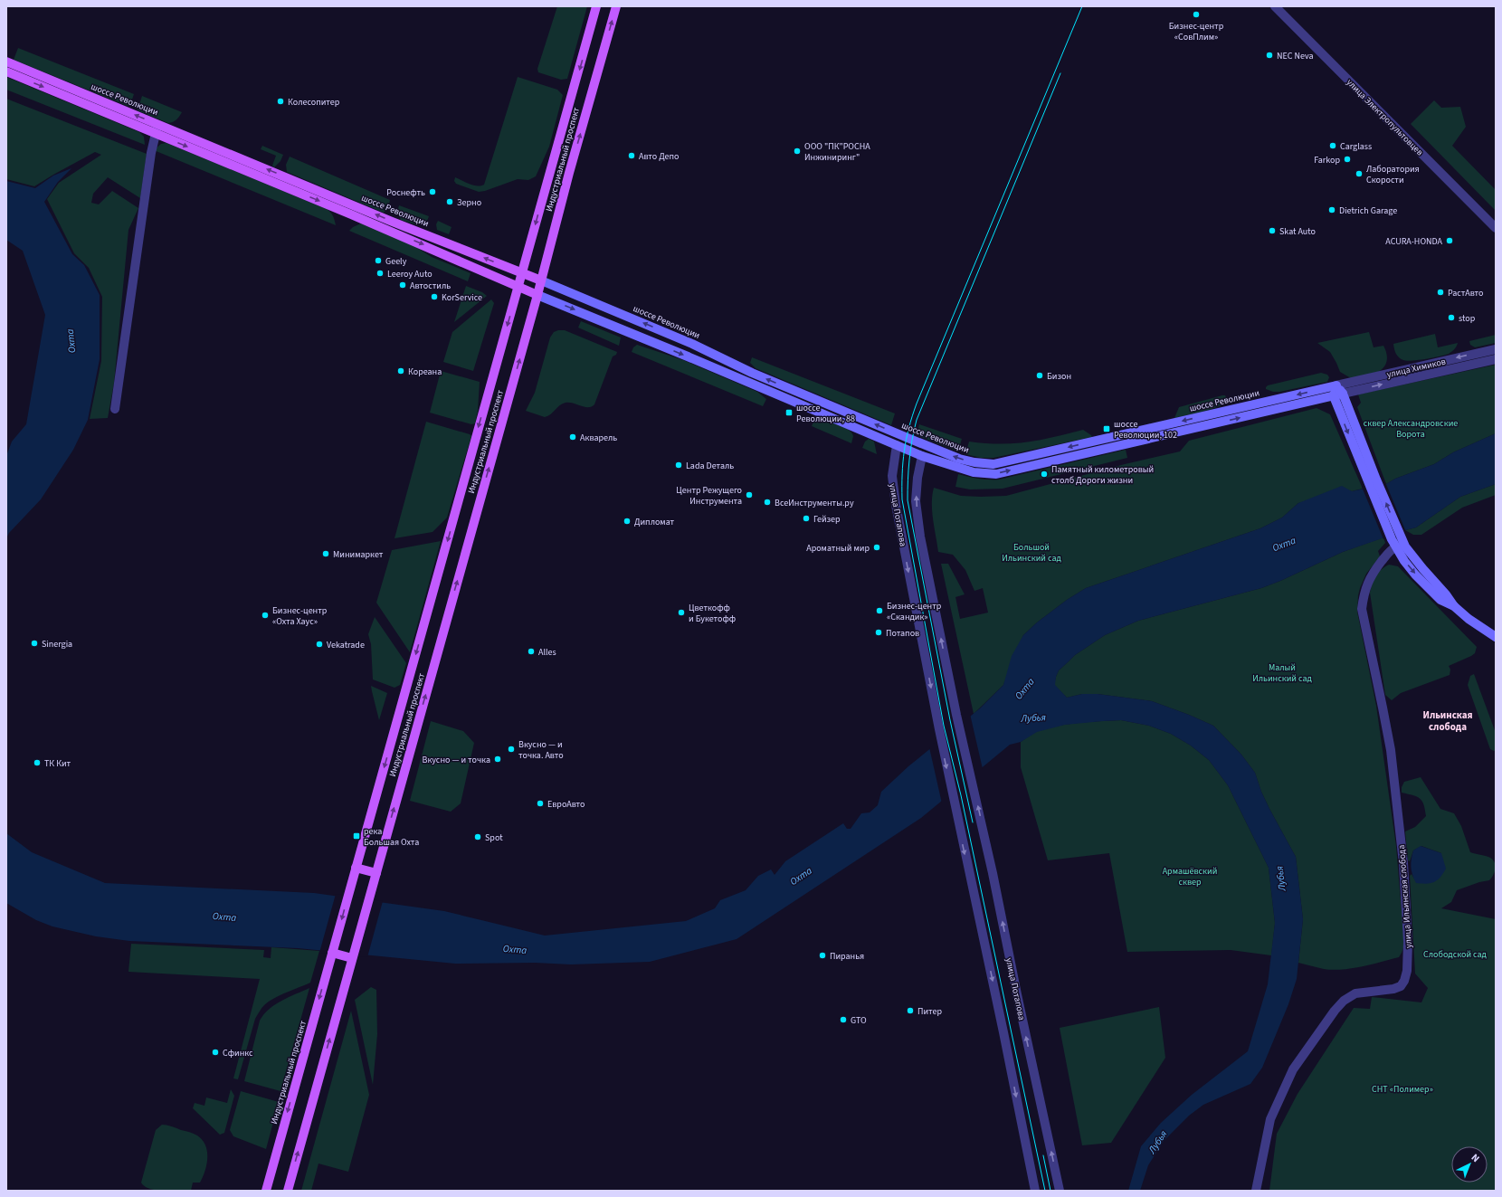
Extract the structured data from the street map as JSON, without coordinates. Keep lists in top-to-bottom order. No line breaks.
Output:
{"streets":{"main road":["шоссе Революции","Индустриальный проспект"],"street":["улица Электропультовцев","улица Химиков","улица Потапова","улица Ильинская слобода"]},"crossings":[["шоссе Революции","Индустриальный проспект"],["шоссе Революции","улица Химиков"],["шоссе Революции","улица Потапова"]],"districts":["Ильинская слобода"],"water":["Охта","Лубья"],"parks":["сквер Александровские Ворота","Большой Ильинский сад","Малый Ильинский сад","Армашёвский сквер","Слободской сад","СНТ «Полимер»"],"places":{"other":["Бизнес-центр «СовПлим»","NEC Neva","Колесопитер","Carglass","ООО \"ПК\"РОСНА Инжиниринг\"","Авто Депо","Farkop","Лаборатория Скорости","Роснефть","Зерно","Dietrich Garage","Skat Auto","ACURA-HONDA","Geely","Leeroy Auto","Автостиль","РастАвто","KorService","stop","Кореана","Бизон","Акварель","Lada Dеталь","Памятный километровый столб Дороги жизни","Центр Режущего Инструмента","ВсеИнструменты.ру","Гейзер","Дипломат","Ароматный мир","Минимаркет","Бизнес-центр «Скандик»","Цветкофф и Букетофф","Бизнес-центр «Охта Хаус»","Потапов","Sinergia","Vekatrade","Alles","Вкусно — и точка. Авто","Вкусно — и точка","ТК Кит","ЕвроАвто","Spot","Пиранья","Питер","GTO","Сфинкс"],"transit":["шоссе Революции, 88","шоссе Революции, 102","река Большая Охта"]},"north":"top right"}
